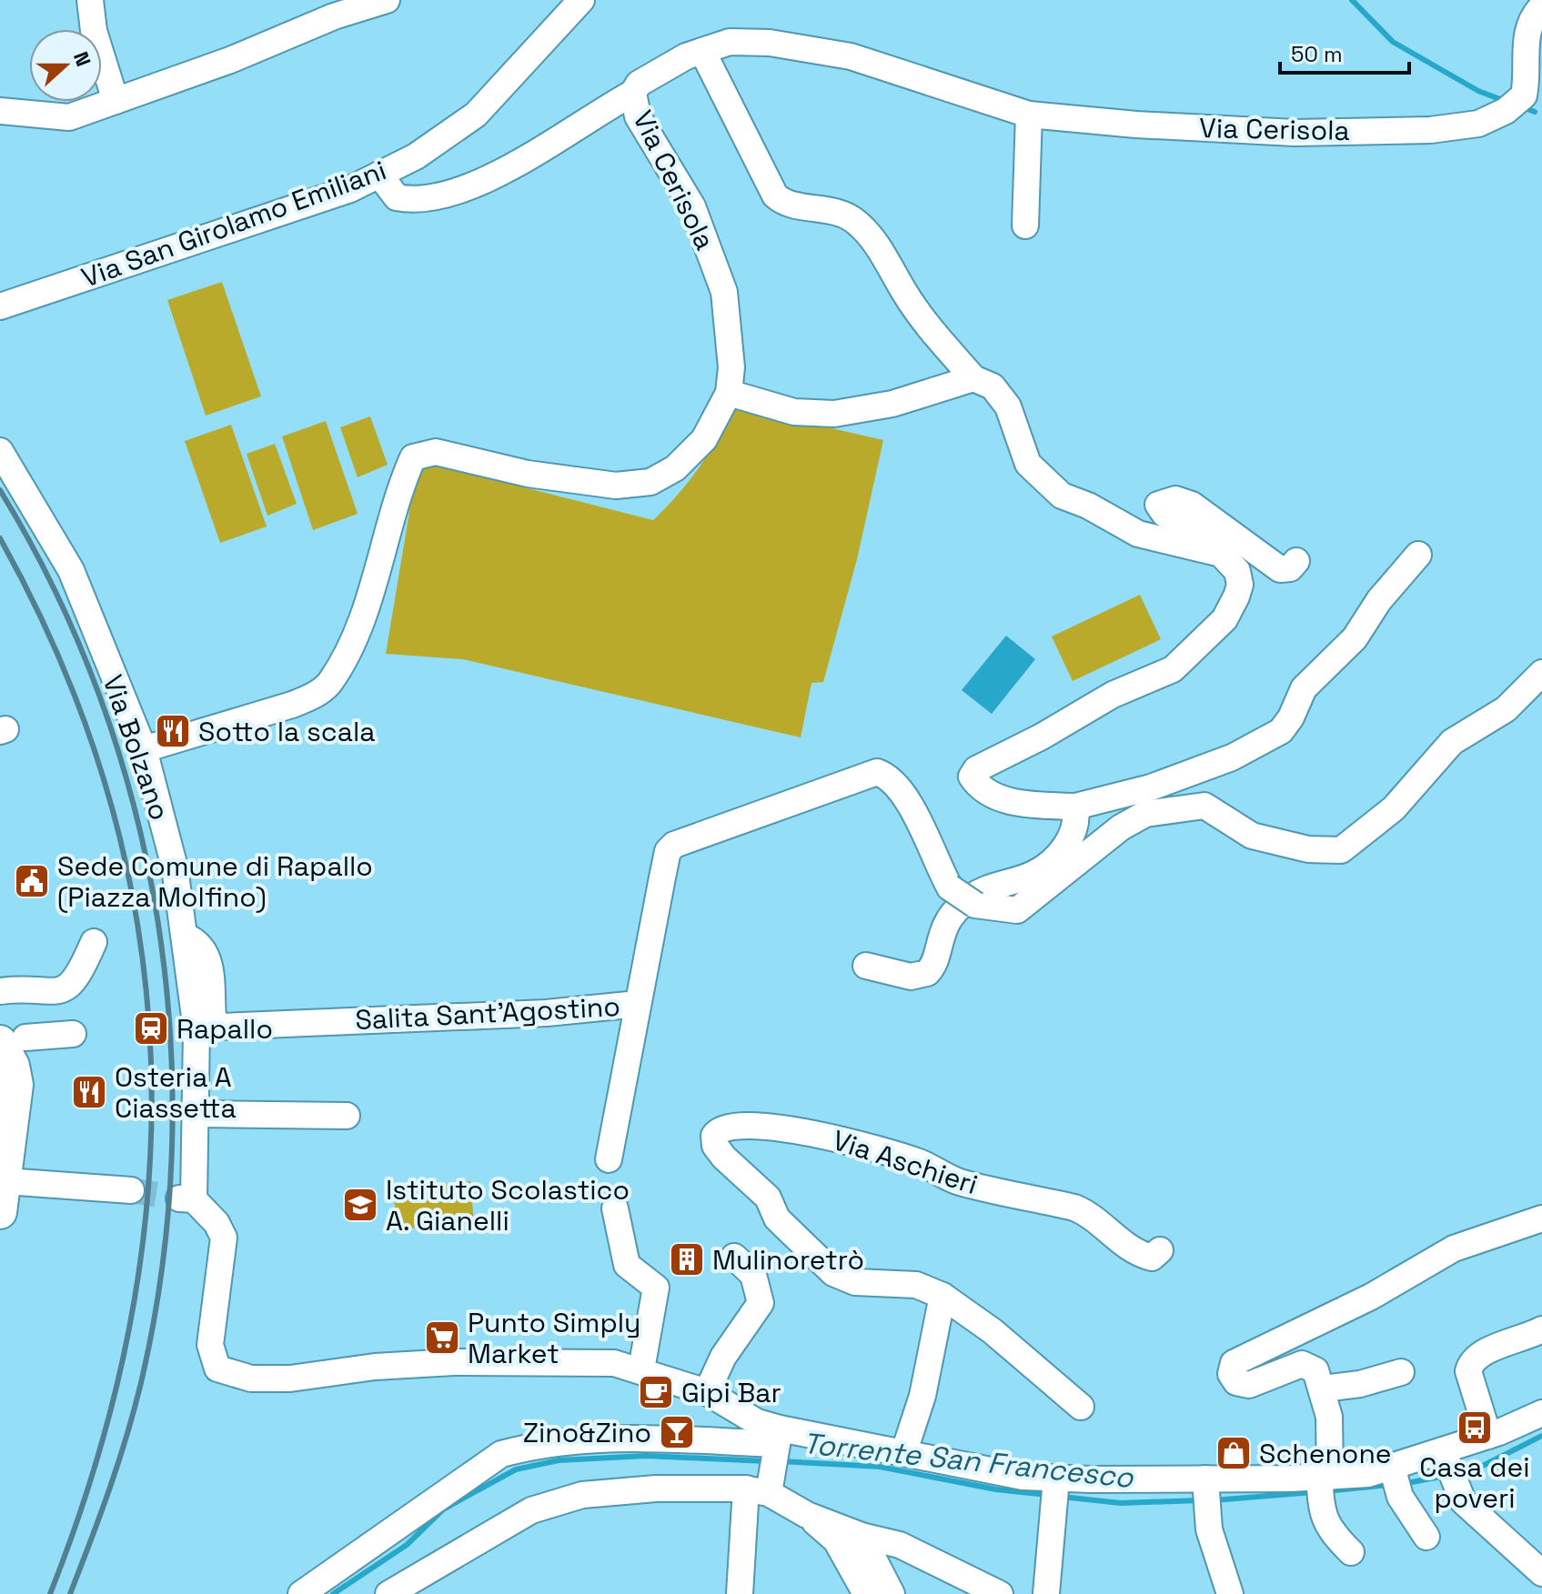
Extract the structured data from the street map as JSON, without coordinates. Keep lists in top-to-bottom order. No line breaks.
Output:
{"streets":{"street":["Via Cerisola","Via San Girolamo Emiliani","Via Bolzano","Salita Sant'Agostino","Via Aschieri"]},"crossings":[["Via Cerisola","Via Bolzano"],["Via Bolzano","Salita Sant'Agostino"]],"water":["Torrente San Francesco"],"places":{"restaurant":["Sotto la scala","Osteria A Ciassetta"],"public building":["Sede Comune di Rapallo (Piazza Molfino)"],"station":["Rapallo"],"school or university":["Istituto Scolastico A. Gianelli"],"building":["Mulinoretrò"],"supermarket":["Punto Simply Market"],"cafe":["Gipi Bar"],"bus stop":["Casa dei poveri"],"bar":["Zino&Zino"],"shop":["Schenone"]},"scale_bar":"50 m","north":"right"}
